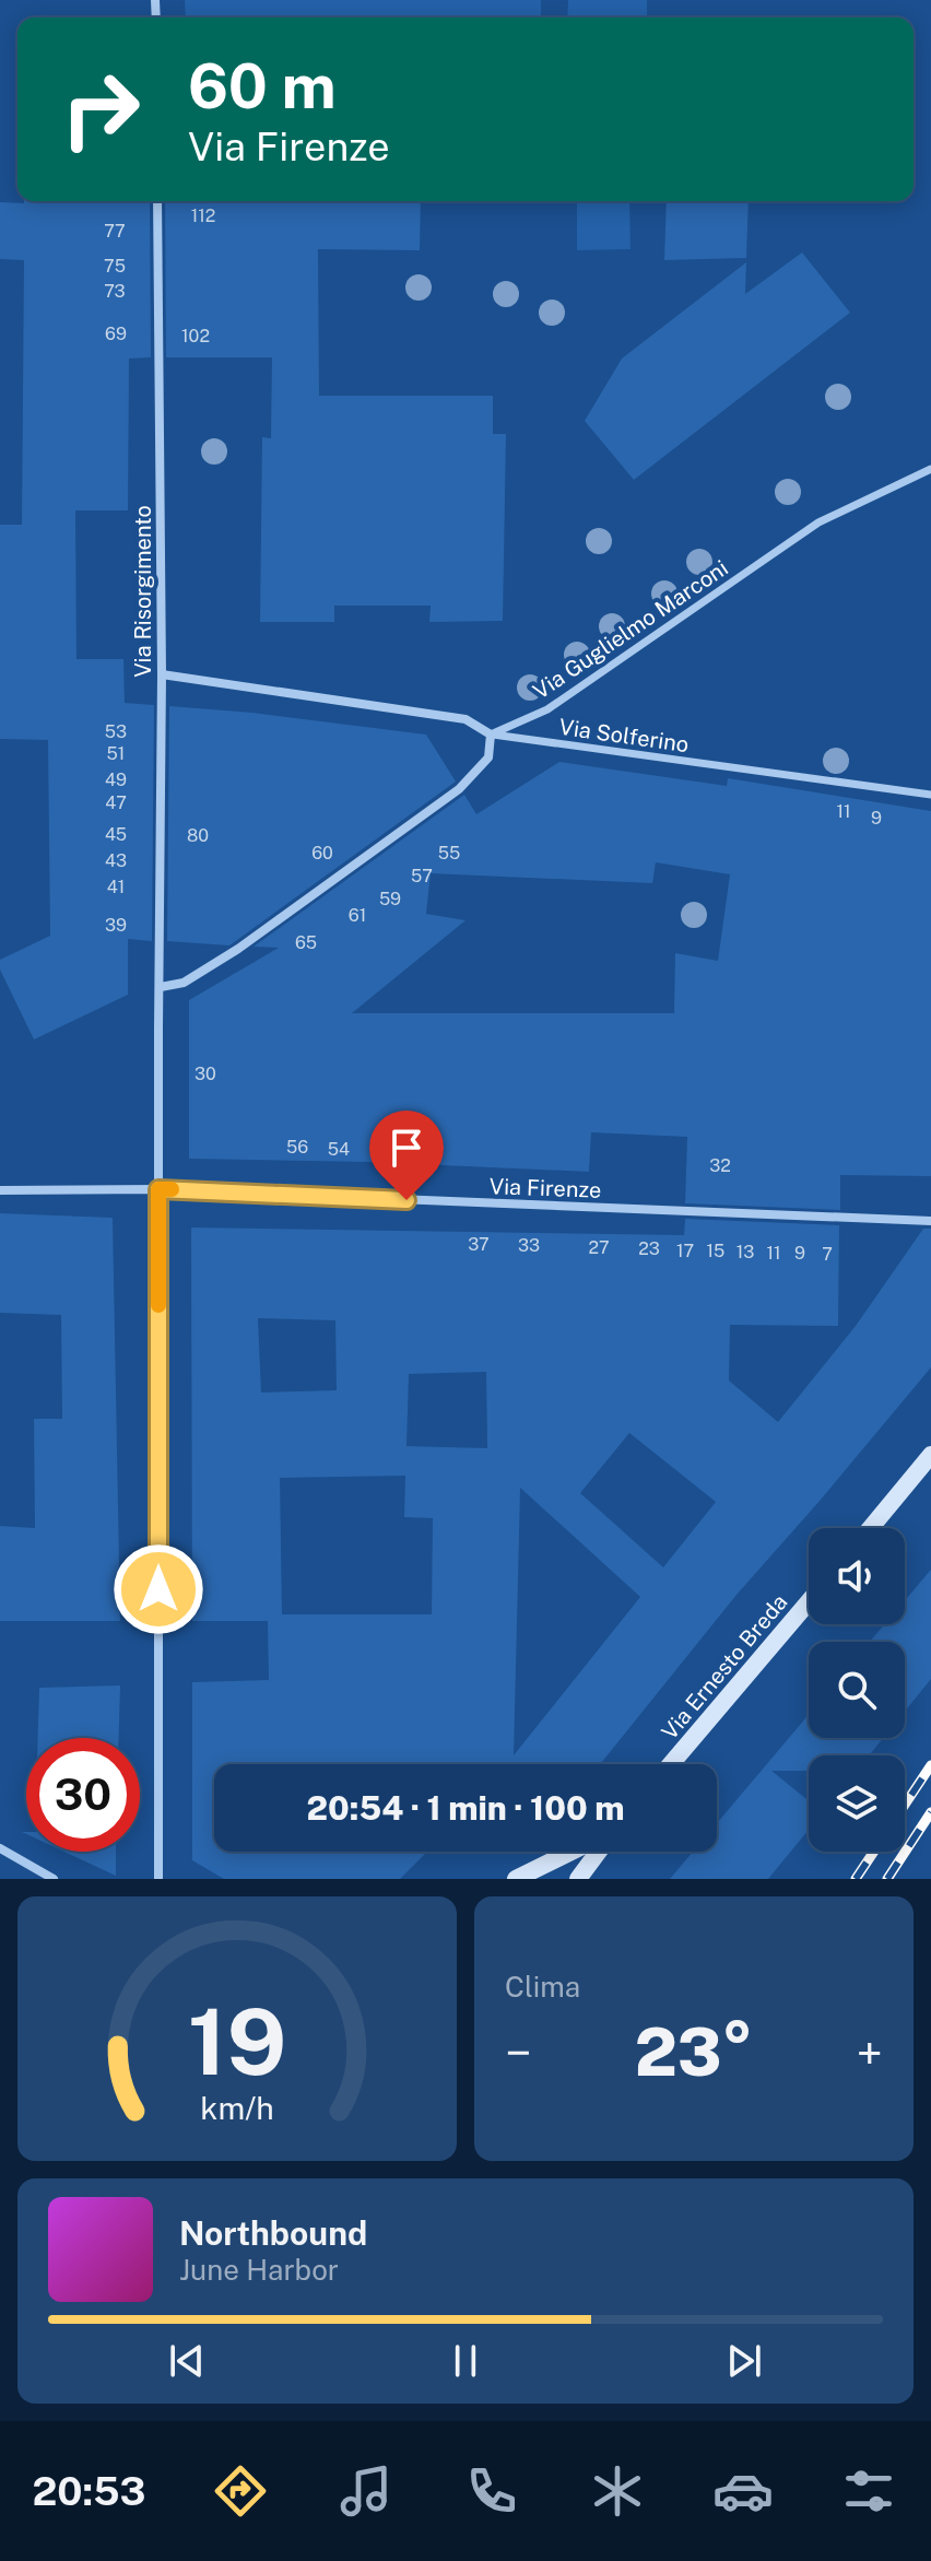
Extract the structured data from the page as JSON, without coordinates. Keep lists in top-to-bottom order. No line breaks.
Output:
{"streets":{"main road":["Via Ernesto Breda"],"street":["Via Risorgimento","Via Guglielmo Marconi","Via Solferino","Via Firenze"]},"crossings":[["Via Risorgimento","Via Solferino"],["Via Risorgimento","Via Firenze"],["Via Guglielmo Marconi","Via Solferino"]],"house_numbers":["112","77","75","73","69","102","53","51","49","47","11","9","45","80","60","55","43","57","41","59","61","39","65","30","56","54","32","37","33","27","23","17","15","13","11","9","7"],"page":{"turn":["60 m","Via Firenze"],"limit":"30","trip":"20:54 · 1 min · 100 m","tile":"Clima","heat":["−","23°","+"],"song":["Northbound","June Harbor"],"tabs":"20:53","gauge":["19","km/h"]}}
